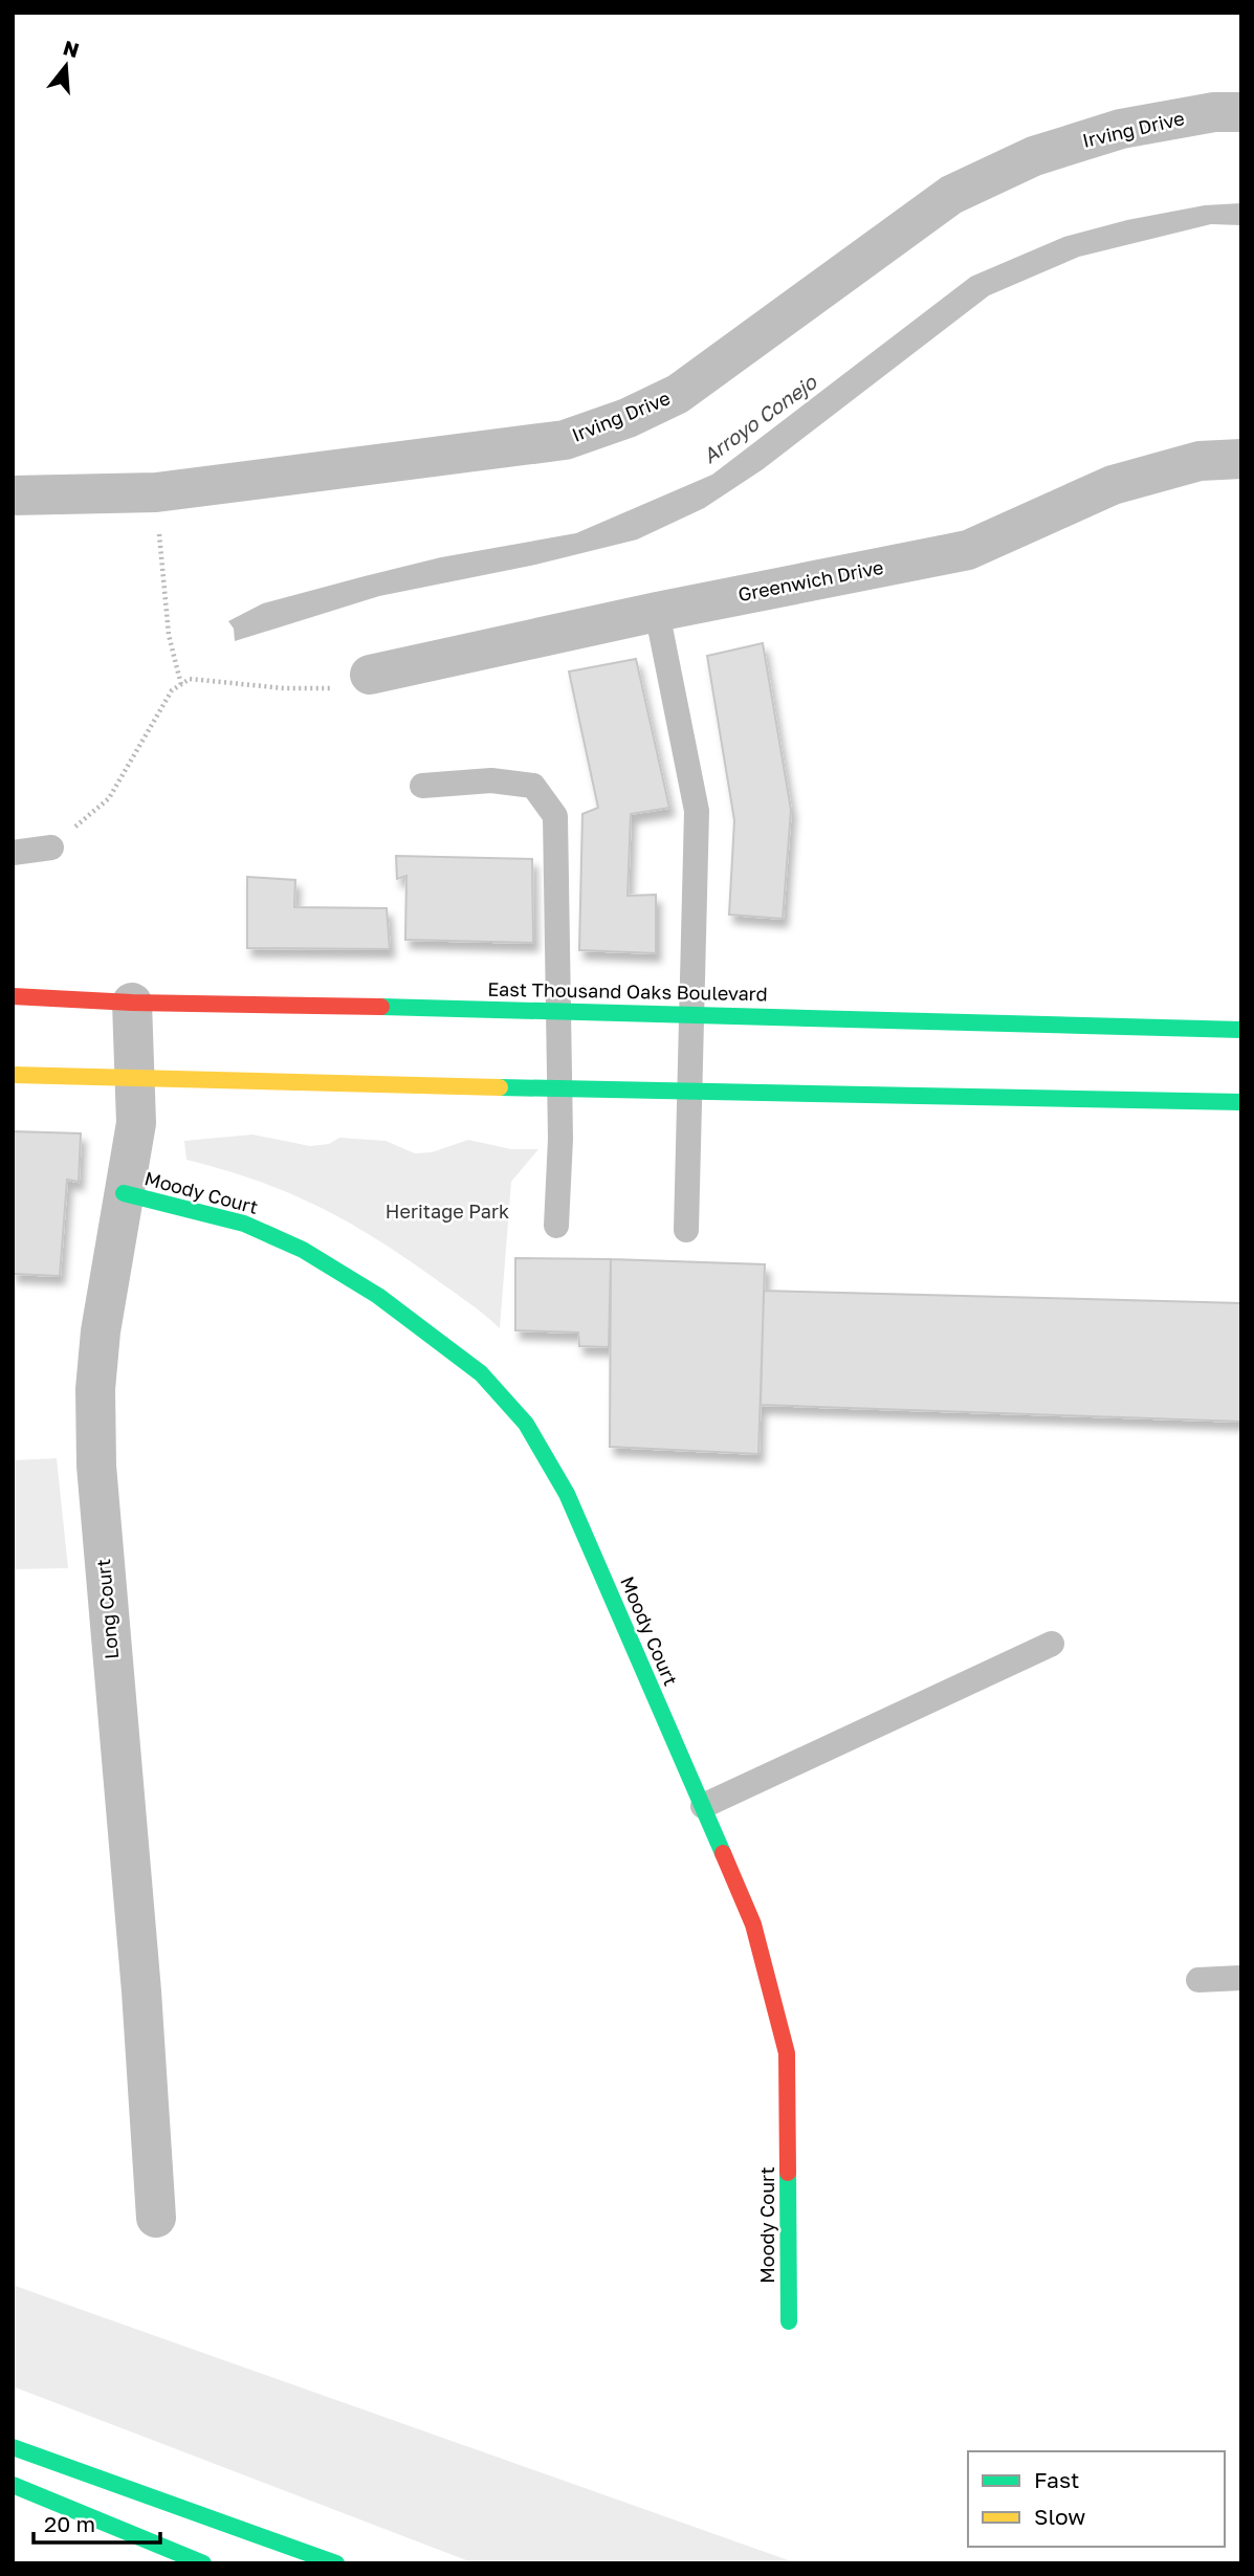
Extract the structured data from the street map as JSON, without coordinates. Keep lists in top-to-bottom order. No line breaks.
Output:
{"streets":{"main road":["East Thousand Oaks Boulevard","Moody Court"],"street":["Irving Drive","Greenwich Drive","Long Court"]},"crossings":[["East Thousand Oaks Boulevard","Long Court"],["Moody Court","Long Court"]],"water":["Arroyo Conejo"],"parks":["Heritage Park"],"legend":["Fast","Slow"],"scale_bar":"20 m","north":"top"}
